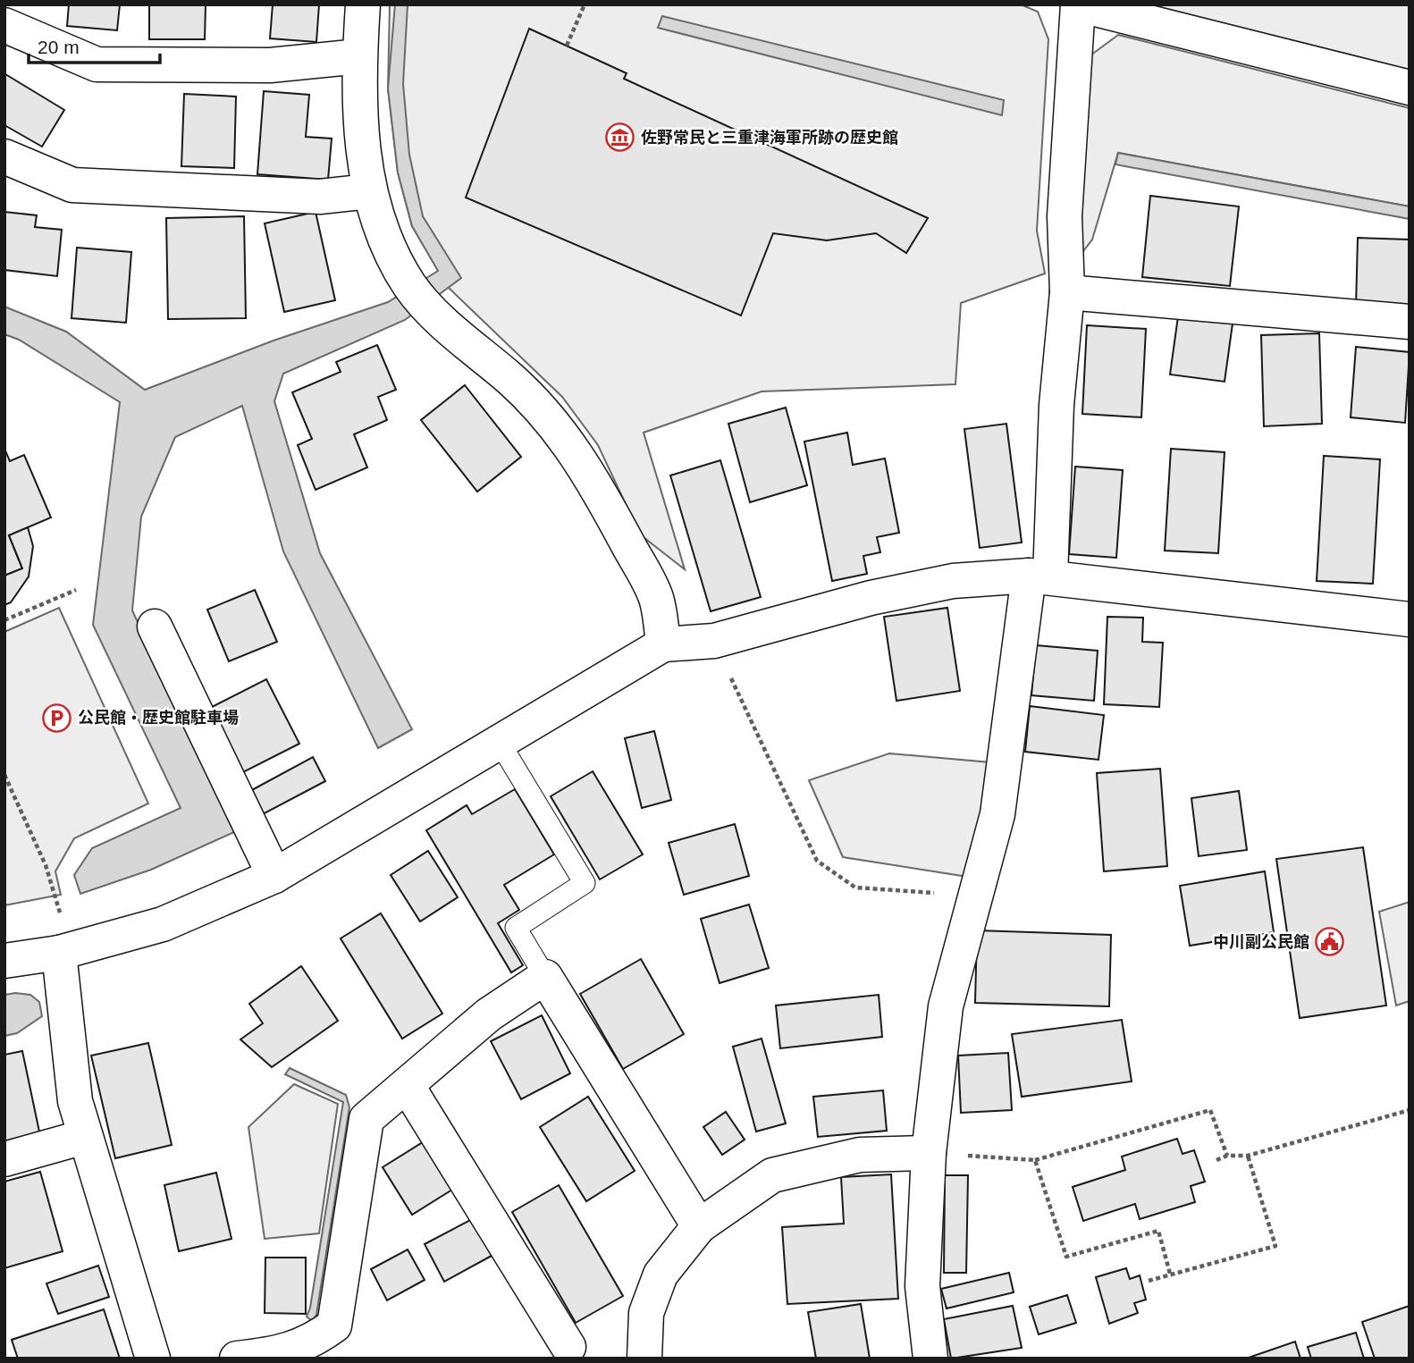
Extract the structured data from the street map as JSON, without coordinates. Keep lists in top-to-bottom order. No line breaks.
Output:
{"places":{"museum":["佐野常民と三重津海軍所跡の歴史館"],"parking":["公民館・歴史館駐車場"],"public building":["中川副公民館"]},"scale_bar":"20 m"}
